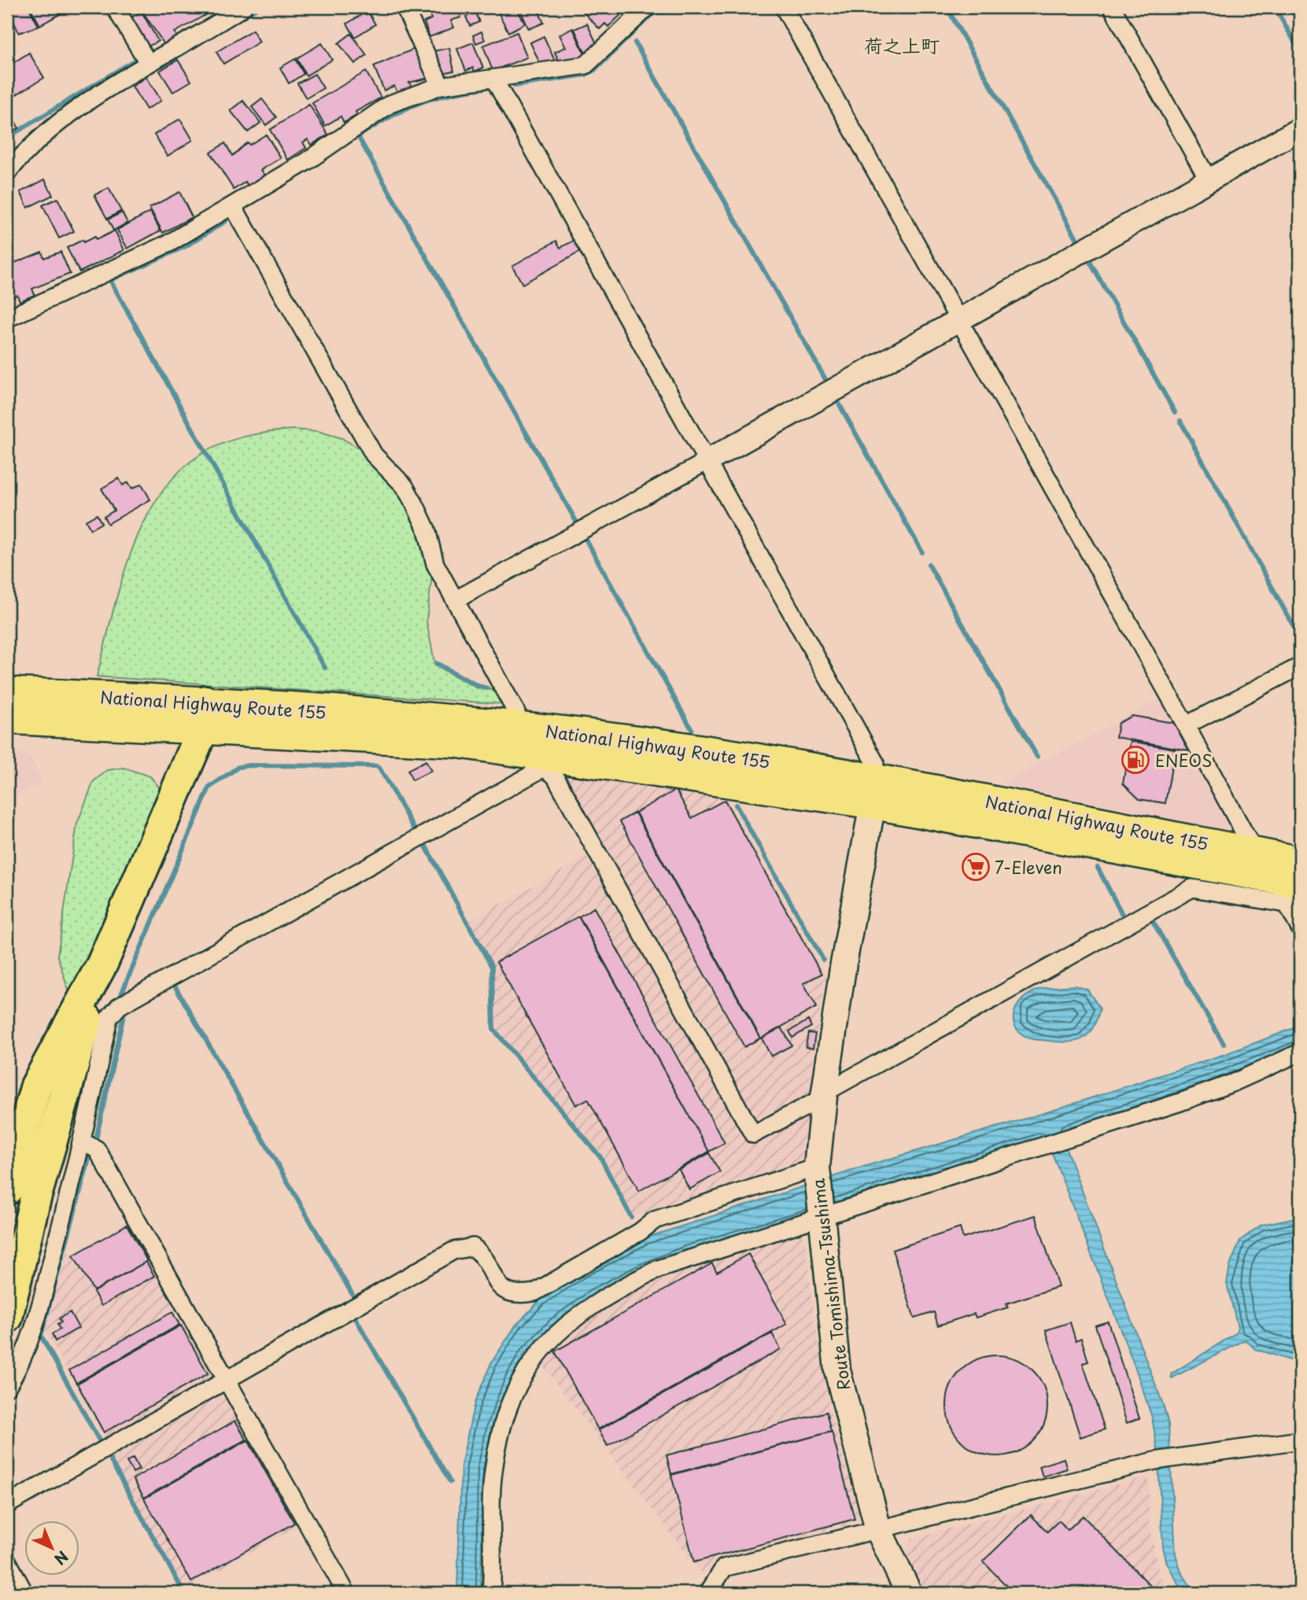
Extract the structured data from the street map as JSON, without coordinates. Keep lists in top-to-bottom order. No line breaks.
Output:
{"streets":{"highway":["National Highway Route 155"],"main road":["Route Tomishima-Tsushima"]},"crossings":[["National Highway Route 155","Route Tomishima-Tsushima"]],"districts":["荷之上町"],"places":{"fuel station":["ENEOS"],"supermarket":["7-Eleven"]},"north":"bottom right"}
